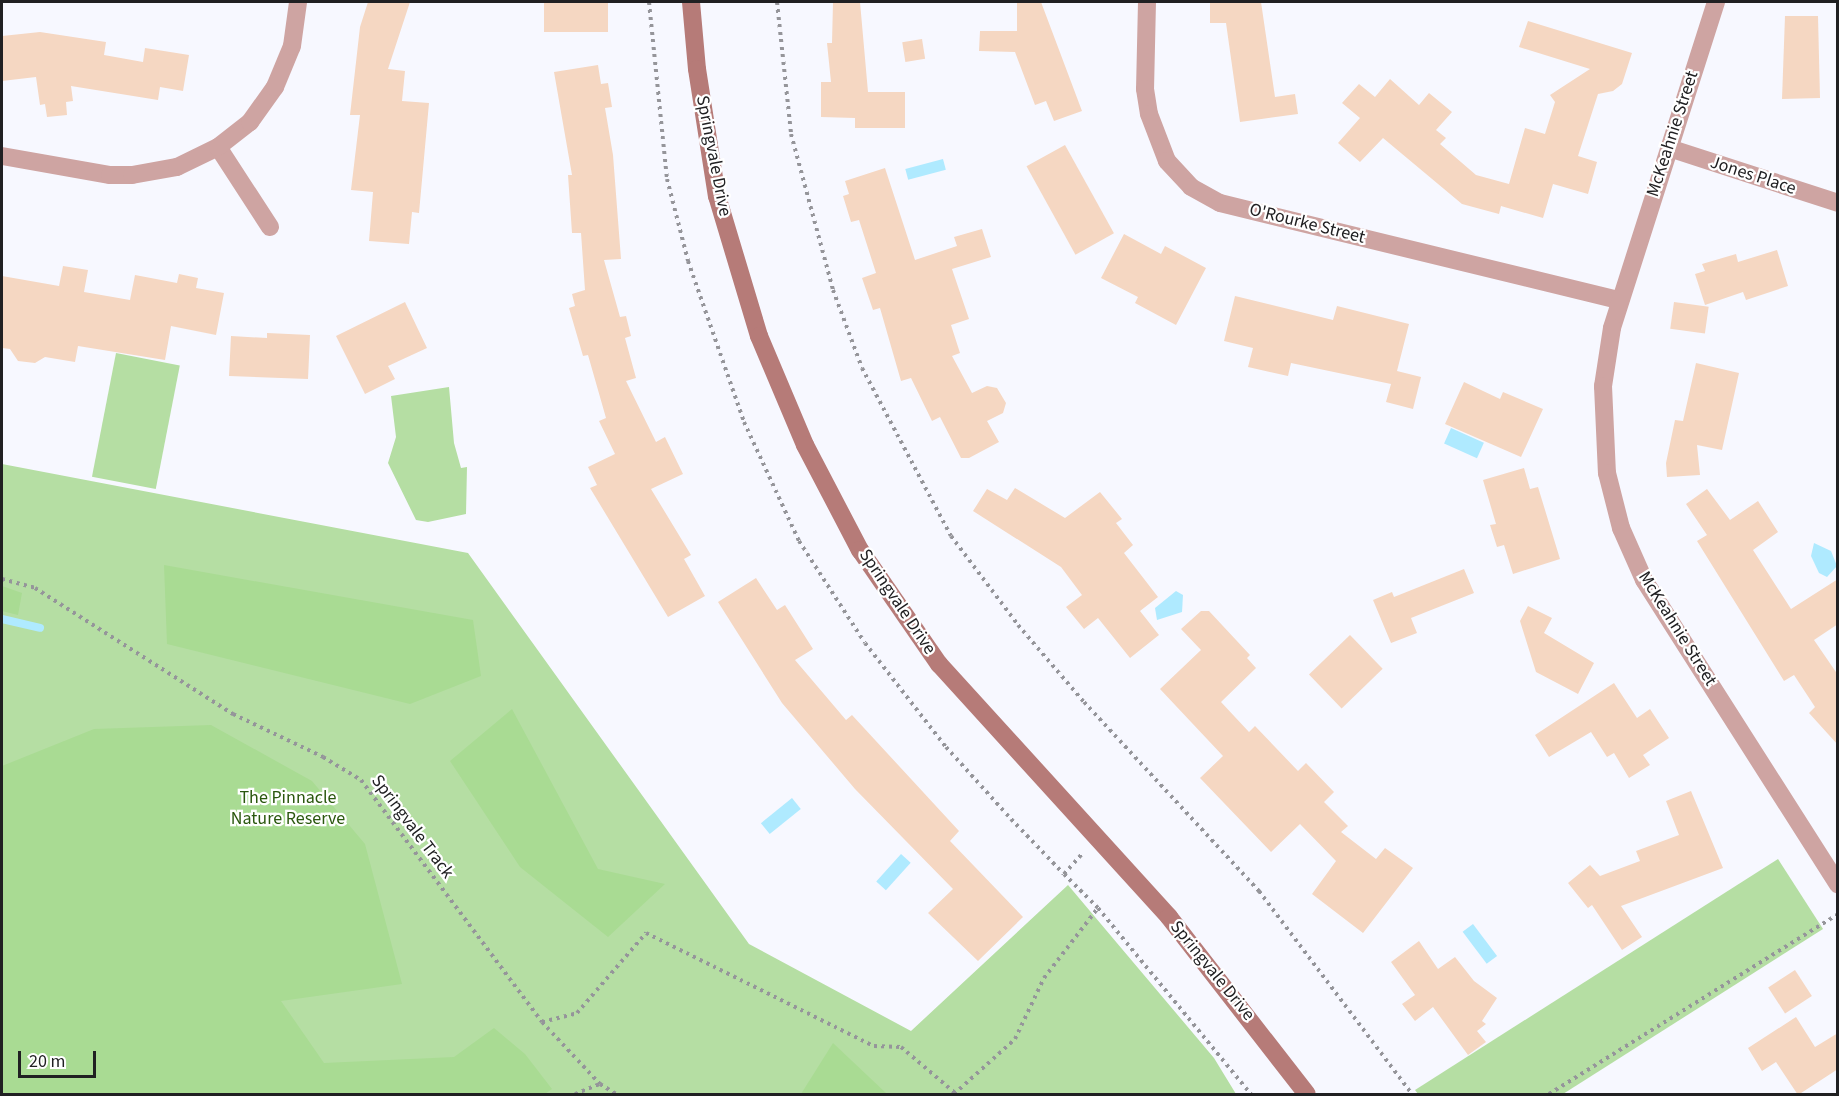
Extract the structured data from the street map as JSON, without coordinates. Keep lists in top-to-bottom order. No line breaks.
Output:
{"streets":{"main road":["Springvale Drive"],"street":["McKeahnie Street","Jones Place","O'Rourke Street"],"path":["Springvale Track"]},"crossings":[["McKeahnie Street","Jones Place"],["McKeahnie Street","O'Rourke Street"]],"parks":["The Pinnacle Nature Reserve"],"scale_bar":"20 m"}
